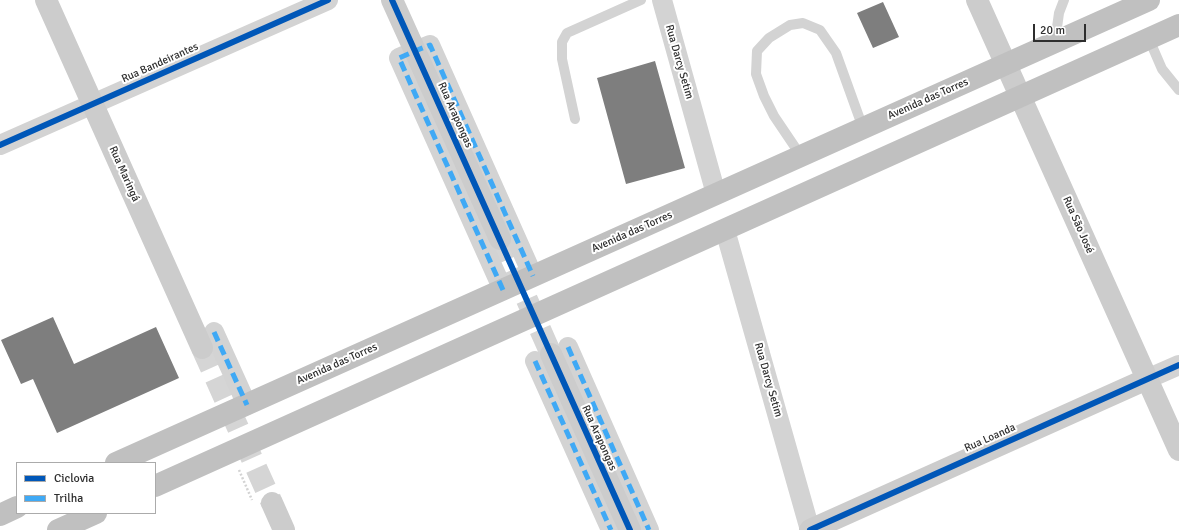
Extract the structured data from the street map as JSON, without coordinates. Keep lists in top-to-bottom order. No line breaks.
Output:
{"streets":{"highway":["Avenida das Torres"],"main road":["Rua Arapongas","Rua Maringá","Rua São José","Rua Loanda"],"street":["Rua Darcy Setim","Rua Bandeirantes"]},"crossings":[["Rua Darcy Setim","Avenida das Torres"],["Rua Darcy Setim","Rua Loanda"],["Rua Bandeirantes","Rua Maringá"],["Avenida das Torres","Rua Arapongas"],["Avenida das Torres","Rua São José"],["Rua São José","Rua Loanda"]],"legend":["Ciclovia","Trilha"],"scale_bar":"20 m"}
